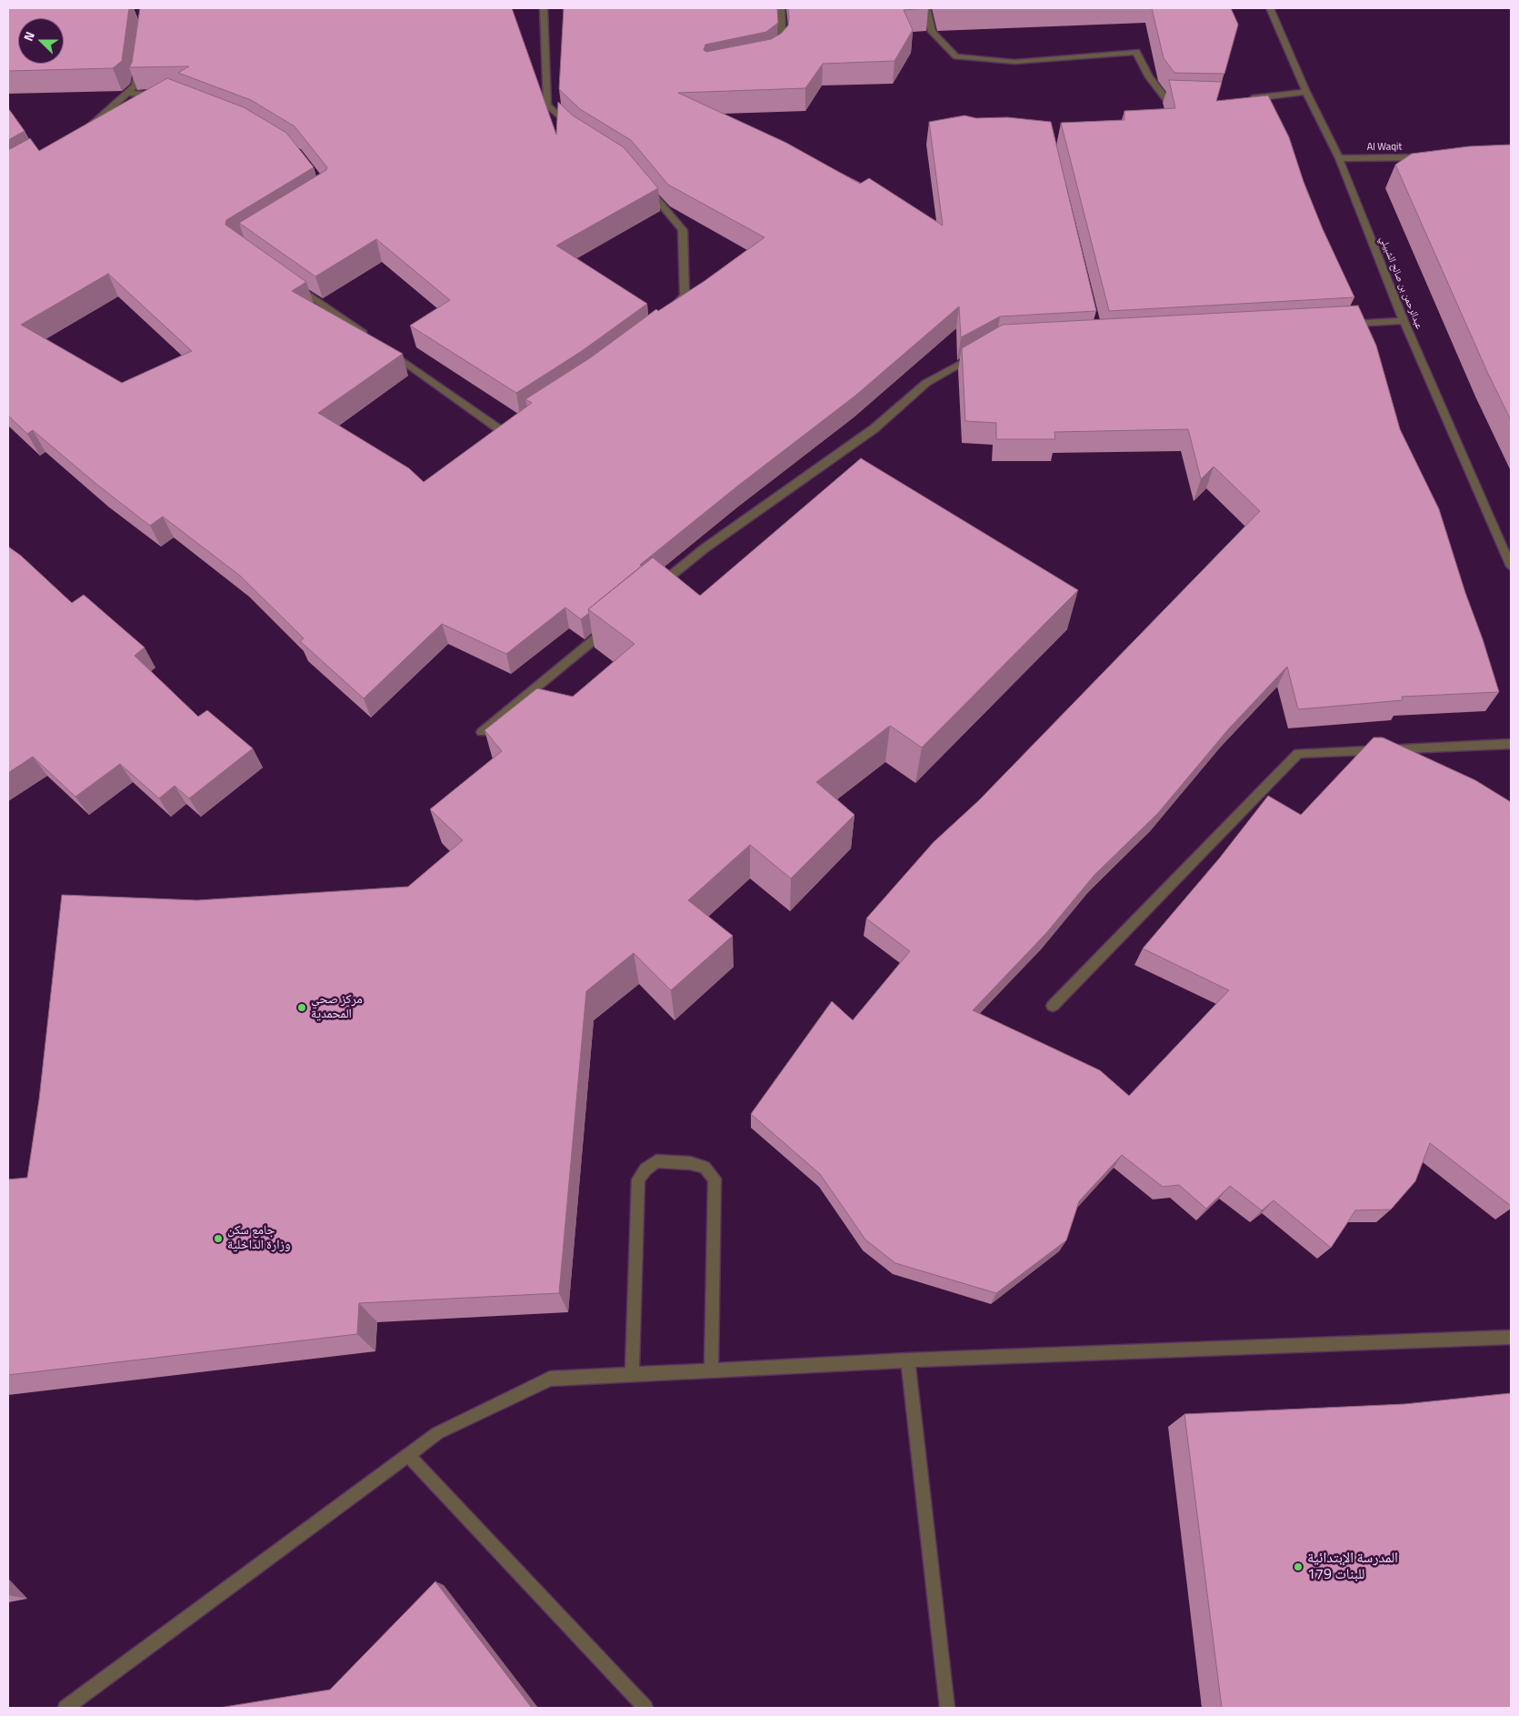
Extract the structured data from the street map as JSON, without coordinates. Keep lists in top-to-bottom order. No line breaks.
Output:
{"streets":{"street":["Al Waqit","عبدالرحمن بن صالح الشبيلي"]},"crossings":[["Al Waqit","عبدالرحمن بن صالح الشبيلي"]],"places":["مركز صحي المحمدية","جامع سكن وزارة الداخلية","المدرسة الإبتدائية 179 للبنات"],"north":"left"}
